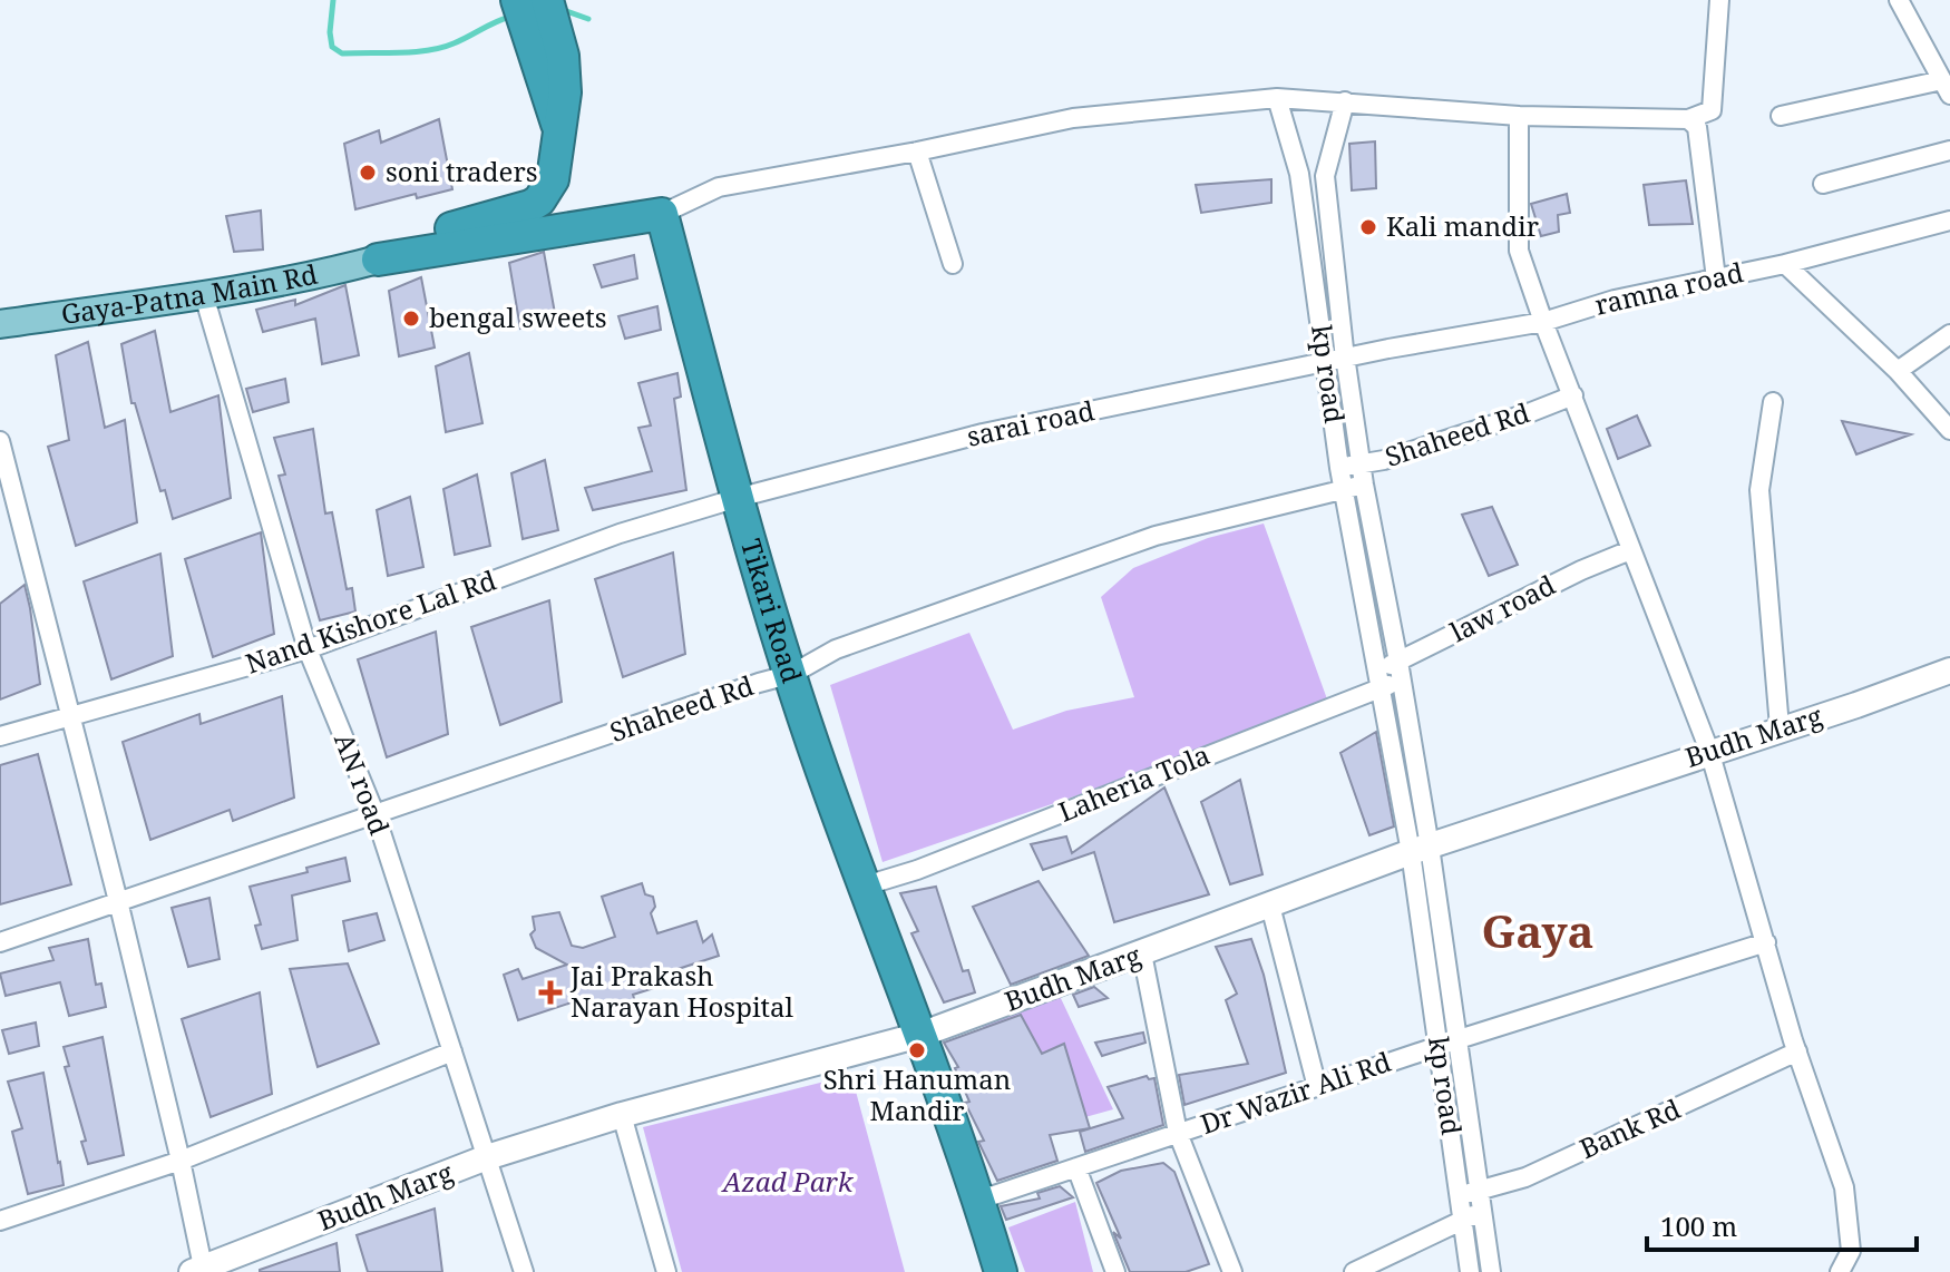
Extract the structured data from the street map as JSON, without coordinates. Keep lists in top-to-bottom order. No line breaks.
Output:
{"streets":{"highway":["Tikari Road"],"main road":["Gaya-Patna Main Rd"],"street":["ramna road","kp road","sarai road","Shaheed Rd","law road","Nand Kishore Lal Rd","Budh Marg","AN road","Laheria Tola","Dr Wazir Ali Rd","Bank Rd"]},"crossings":[["ramna road","kp road"],["ramna road","sarai road"],["Gaya-Patna Main Rd","AN road"],["kp road","sarai road"],["kp road","Shaheed Rd"],["kp road","law road"],["kp road","Budh Marg"],["kp road","Laheria Tola"],["kp road","Dr Wazir Ali Rd"],["kp road","Bank Rd"],["sarai road","Tikari Road"],["sarai road","Nand Kishore Lal Rd"],["Shaheed Rd","Tikari Road"],["Shaheed Rd","AN road"],["law road","Laheria Tola"],["Tikari Road","Nand Kishore Lal Rd"],["Tikari Road","Budh Marg"],["Tikari Road","Laheria Tola"],["Tikari Road","Dr Wazir Ali Rd"],["Nand Kishore Lal Rd","AN road"],["Budh Marg","AN road"]],"districts":["Gaya"],"parks":["Azad Park"],"places":{"other":["soni traders","Kali mandir","bengal sweets","Shri Hanuman Mandir"],"health":["Jai Prakash Narayan Hospital"]},"scale_bar":"100 m"}
